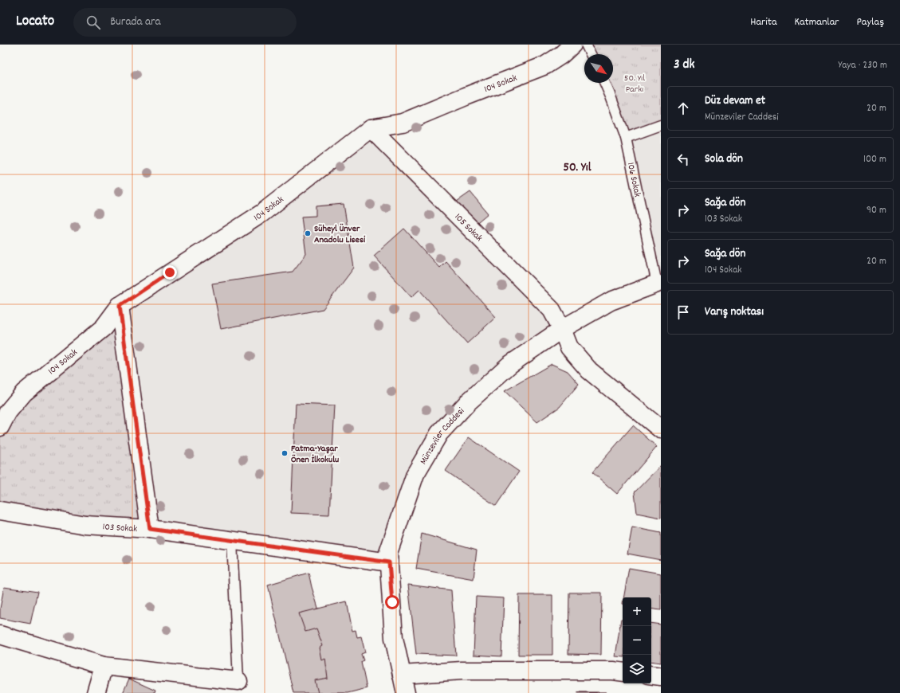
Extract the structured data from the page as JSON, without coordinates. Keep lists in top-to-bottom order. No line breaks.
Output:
{"streets":{"street":["104 Sokak","105 Sokak","Münzeviler Caddesi","103 Sokak"],"lane":["106 Sokak"]},"crossings":[["104 Sokak","105 Sokak"],["104 Sokak","103 Sokak"],["106 Sokak","Münzeviler Caddesi"],["105 Sokak","Münzeviler Caddesi"]],"districts":["50. Yıl"],"parks":["50. Yıl Parkı"],"places":["Süheyl Ünver Anadolu Lisesi","Fatma-Yaşar Önen İlkokulu"],"north":"bottom right","page":{"header":"Locato","search":"Burada ara","nav":["Harita","Katmanlar","Paylaş"],"heading":["3 dk","Yaya · 230 m"],"list":[["Düz devam et","Münzeviler Caddesi","20 m"],["Sola dön","100 m"],["Sağa dön","103 Sokak","90 m"],["Sağa dön","104 Sokak","20 m"],"Varış noktası"],"map_buttons":["+","−"]}}
